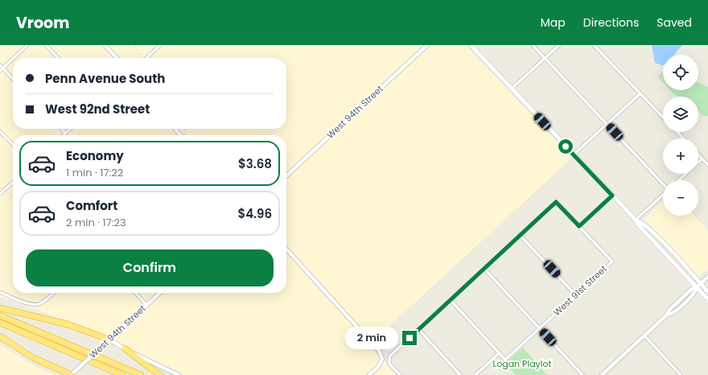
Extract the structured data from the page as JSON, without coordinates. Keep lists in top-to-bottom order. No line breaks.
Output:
{"streets":{"street":["West 94th Street","West 91st Street"]},"parks":["Logan Playlot"],"page":{"header":"Vroom","nav":["Map","Directions","Saved"],"map_buttons":["+","−"],"banner":["Penn Avenue South","West 92nd Street"],"list":[{"name":"Economy","note":"1 min · 17:22","value":"$3.68"},{"name":"Comfort","note":"2 min · 17:23","value":"$4.96"}],"buttons":"Confirm","bubble":"2 min"}}
